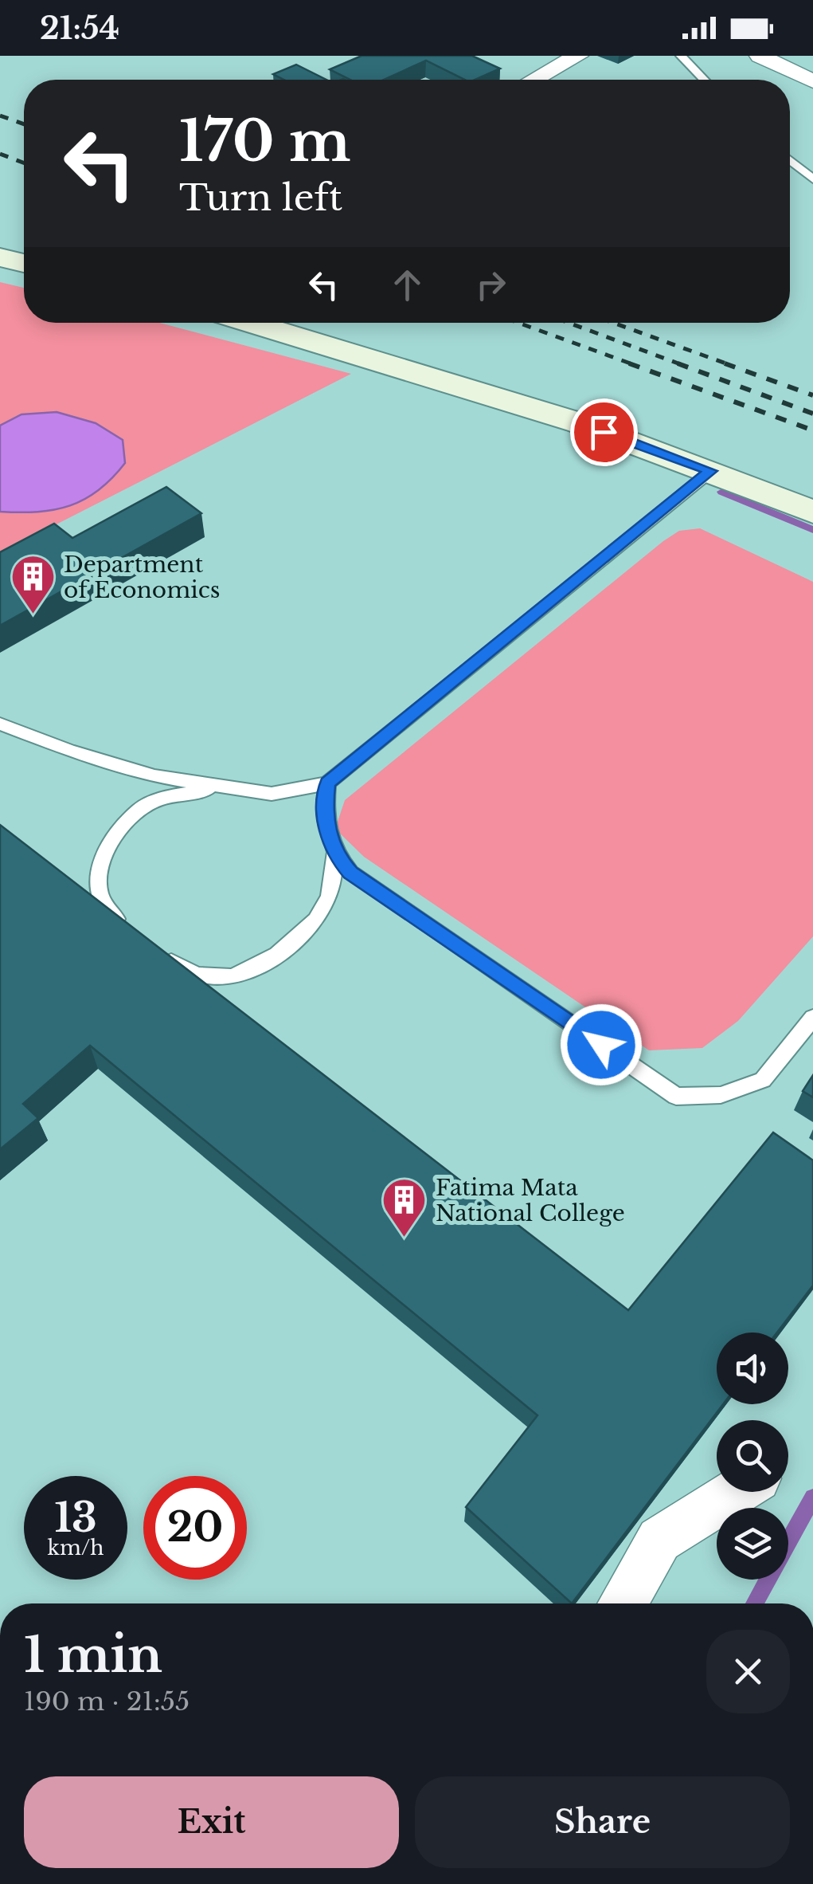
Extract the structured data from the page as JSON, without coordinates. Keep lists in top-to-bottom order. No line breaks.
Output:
{"places":{"building":["Department of Economics","Fatima Mata National College"]},"page":{"status":"21:54","turn":["170 m","Turn left"],"speed":"13 km/h","limit":"20","heading":["1 min","190 m · 21:55"],"buttons":["Exit","Share"]}}
